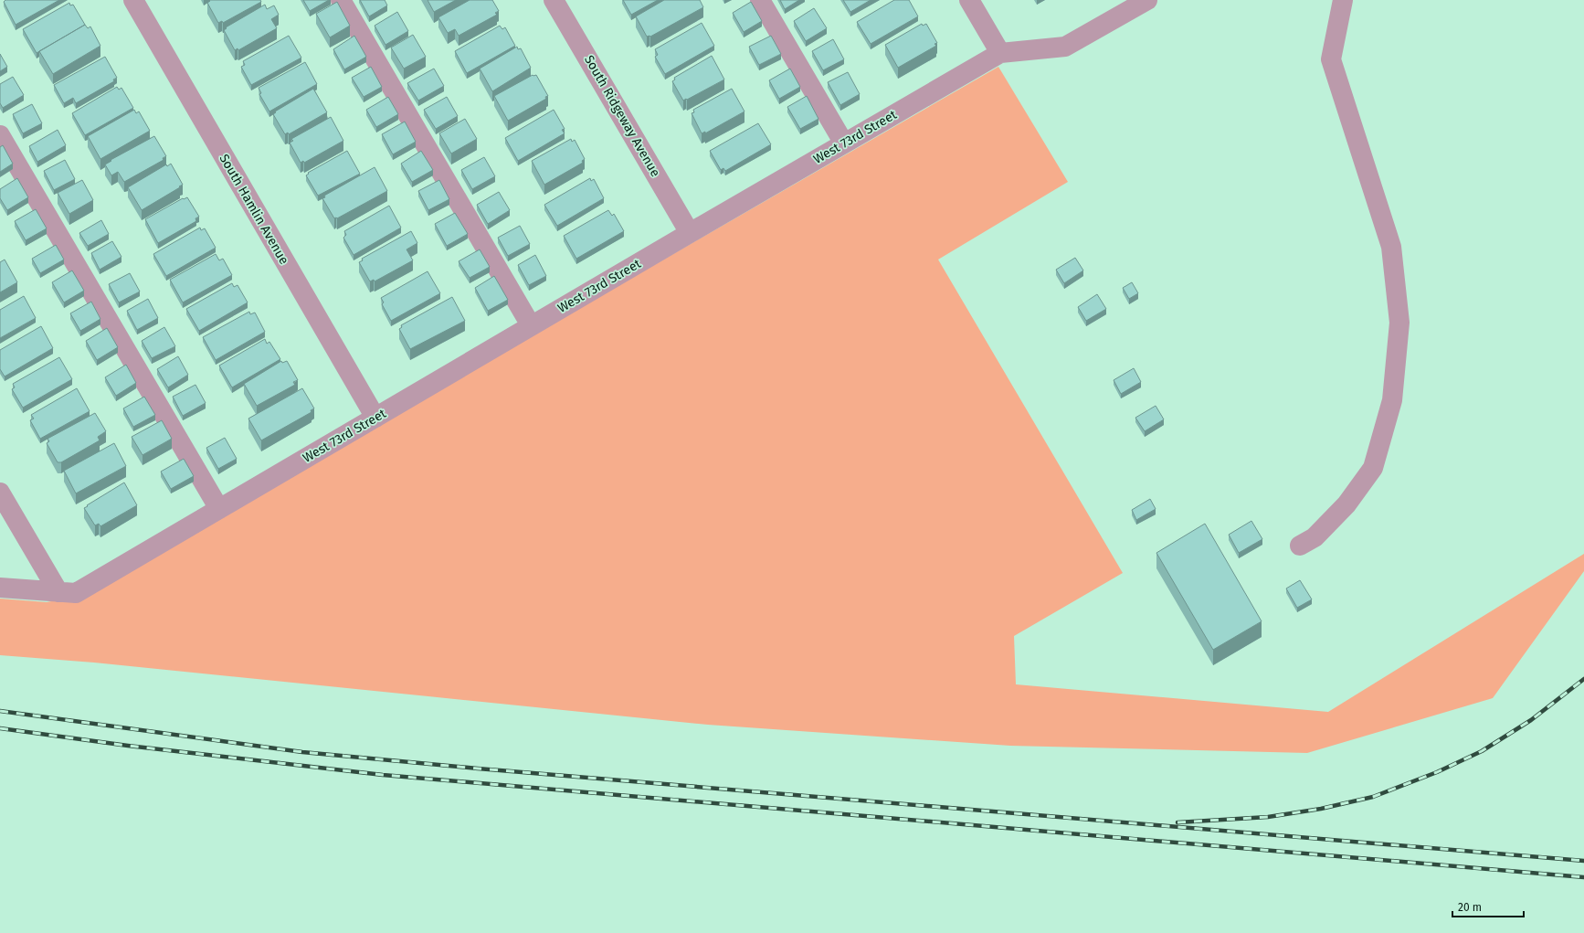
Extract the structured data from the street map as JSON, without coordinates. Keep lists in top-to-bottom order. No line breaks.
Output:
{"streets":{"street":["South Ridgeway Avenue","West 73rd Street","South Hamlin Avenue"]},"crossings":[["South Ridgeway Avenue","West 73rd Street"],["West 73rd Street","South Hamlin Avenue"]],"scale_bar":"20 m"}
